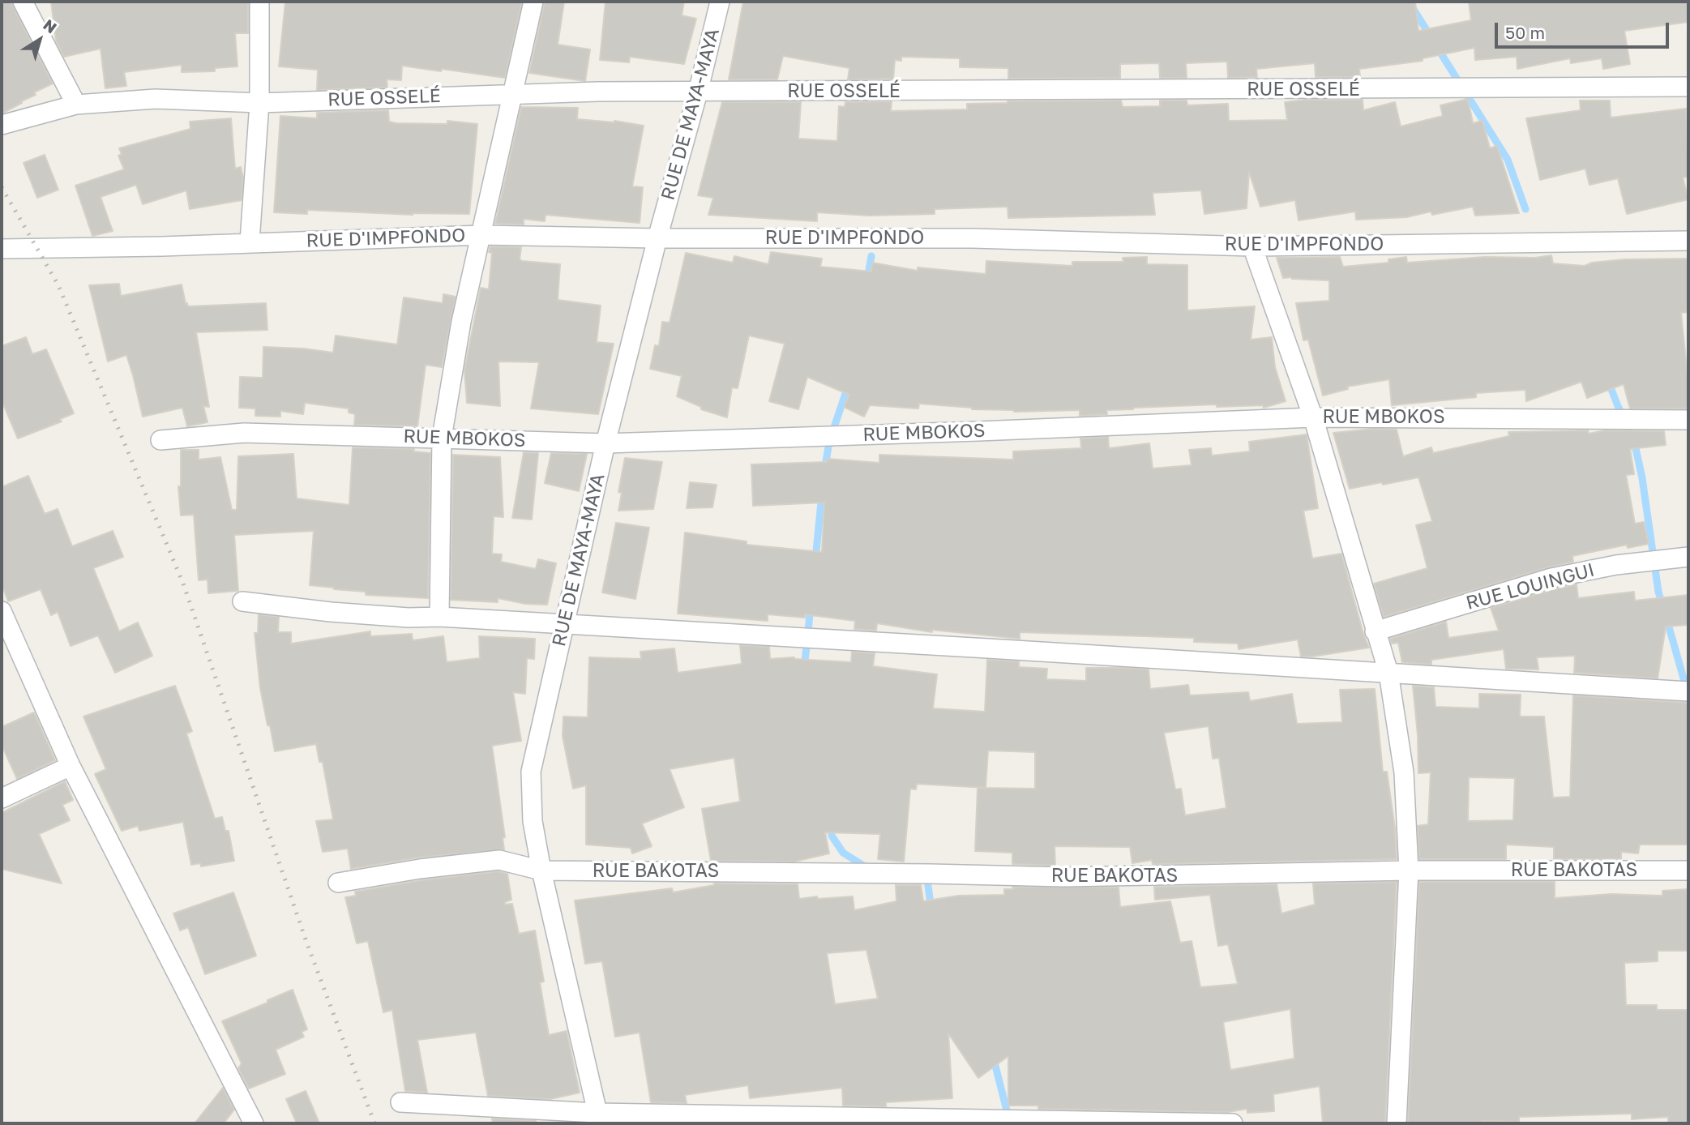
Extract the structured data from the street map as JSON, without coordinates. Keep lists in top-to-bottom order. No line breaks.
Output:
{"streets":{"street":["RUE OSSELÉ","RUE DE MAYA-MAYA","RUE D'IMPFONDO","RUE MBOKOS","RUE LOUINGUI","RUE BAKOTAS"]},"crossings":[["RUE OSSELÉ","RUE DE MAYA-MAYA"],["RUE DE MAYA-MAYA","RUE D'IMPFONDO"],["RUE DE MAYA-MAYA","RUE MBOKOS"],["RUE DE MAYA-MAYA","RUE BAKOTAS"]],"scale_bar":"50 m","north":"top right"}
